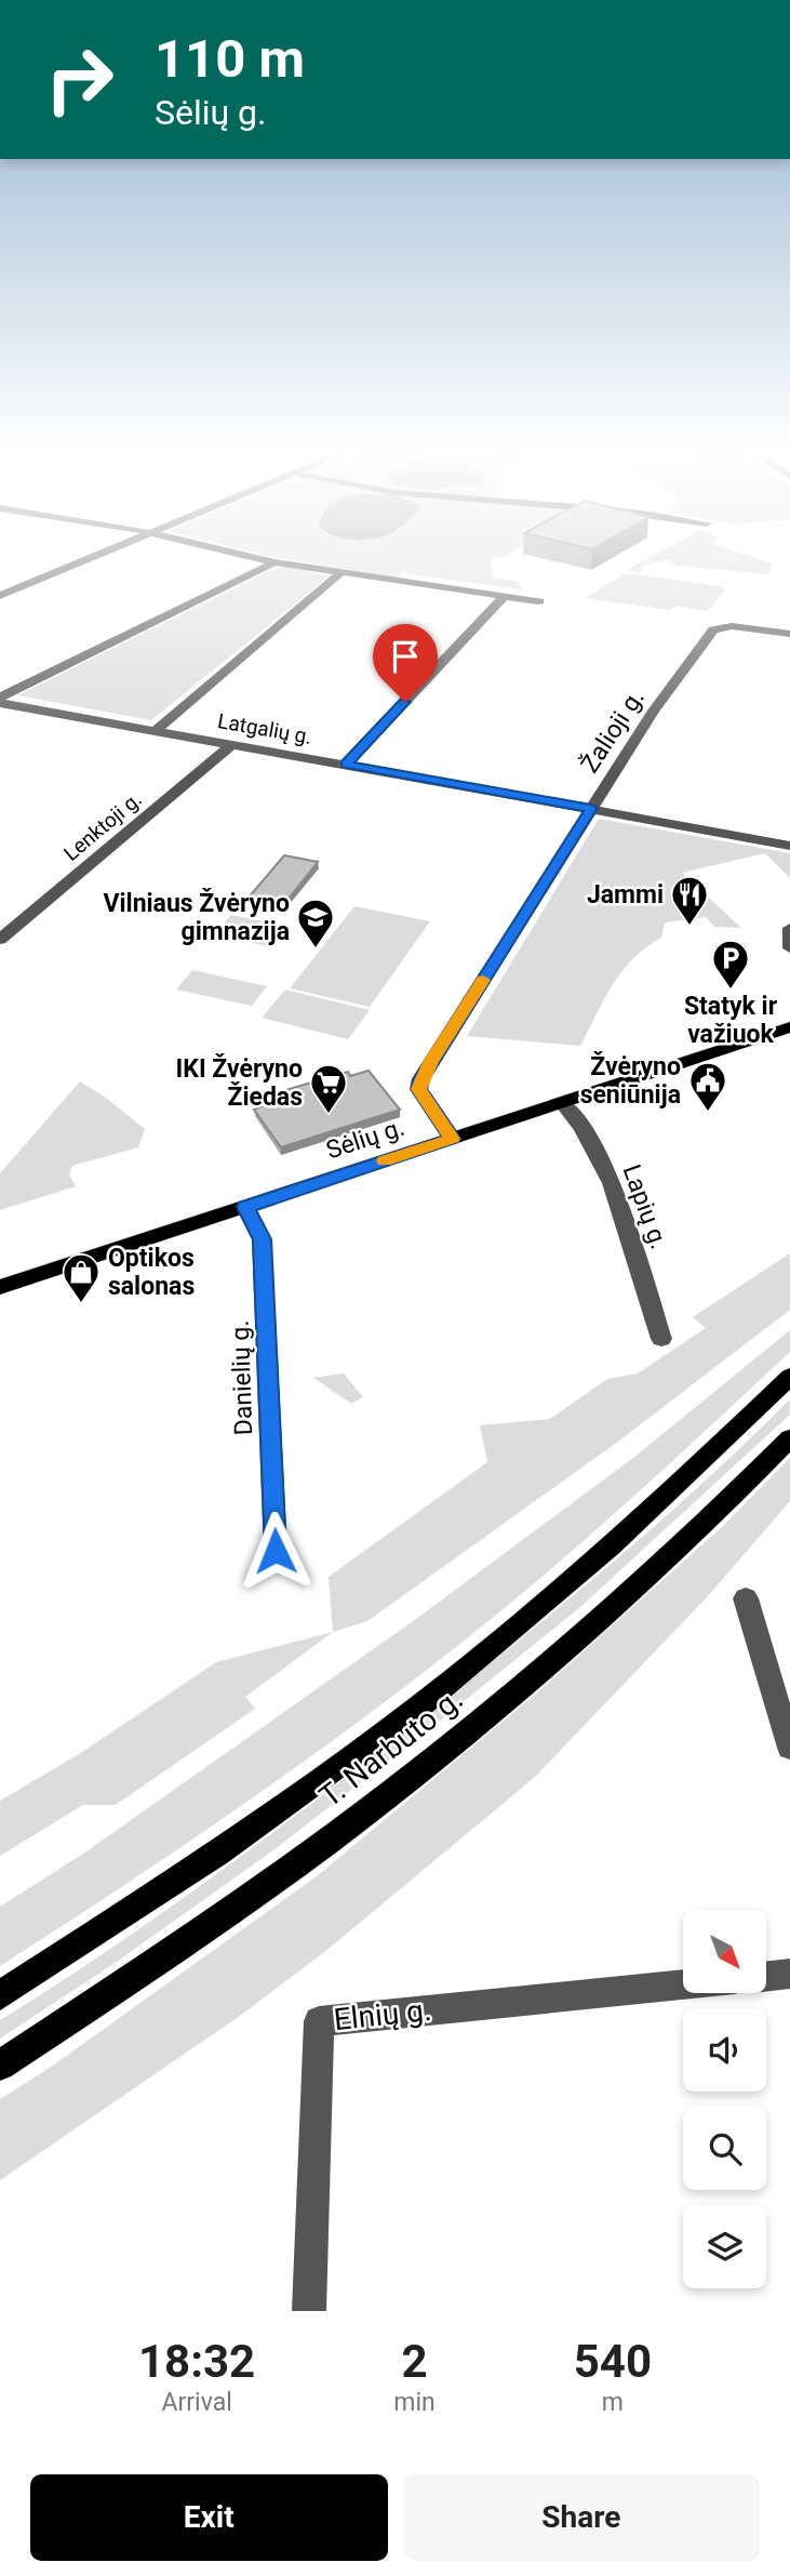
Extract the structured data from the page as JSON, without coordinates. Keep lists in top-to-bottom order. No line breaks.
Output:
{"streets":{"main road":["Sėlių g.","T. Narbuto g."],"street":["Latgalių g.","Žalioji g.","Lenktoji g.","Lapių g.","Danielių g.","Elnių g."]},"crossings":[["Latgalių g.","Žalioji g."],["Latgalių g.","Lenktoji g."],["Žalioji g.","Sėlių g."],["Sėlių g.","Lapių g."],["Sėlių g.","Danielių g."]],"places":{"restaurant":["Jammi"],"school or university":["Vilniaus Žvėryno gimnazija"],"parking":["Statyk ir važiuok"],"public building":["Žvėryno seniūnija"],"supermarket":["IKI Žvėryno Žiedas"],"shop":["Optikos salonas"]},"north":"bottom right","page":{"turn":["110 m","Sėlių g."],"eta":["18:32","Arrival","2","min","540","m"],"buttons":["Exit","Share"]}}
